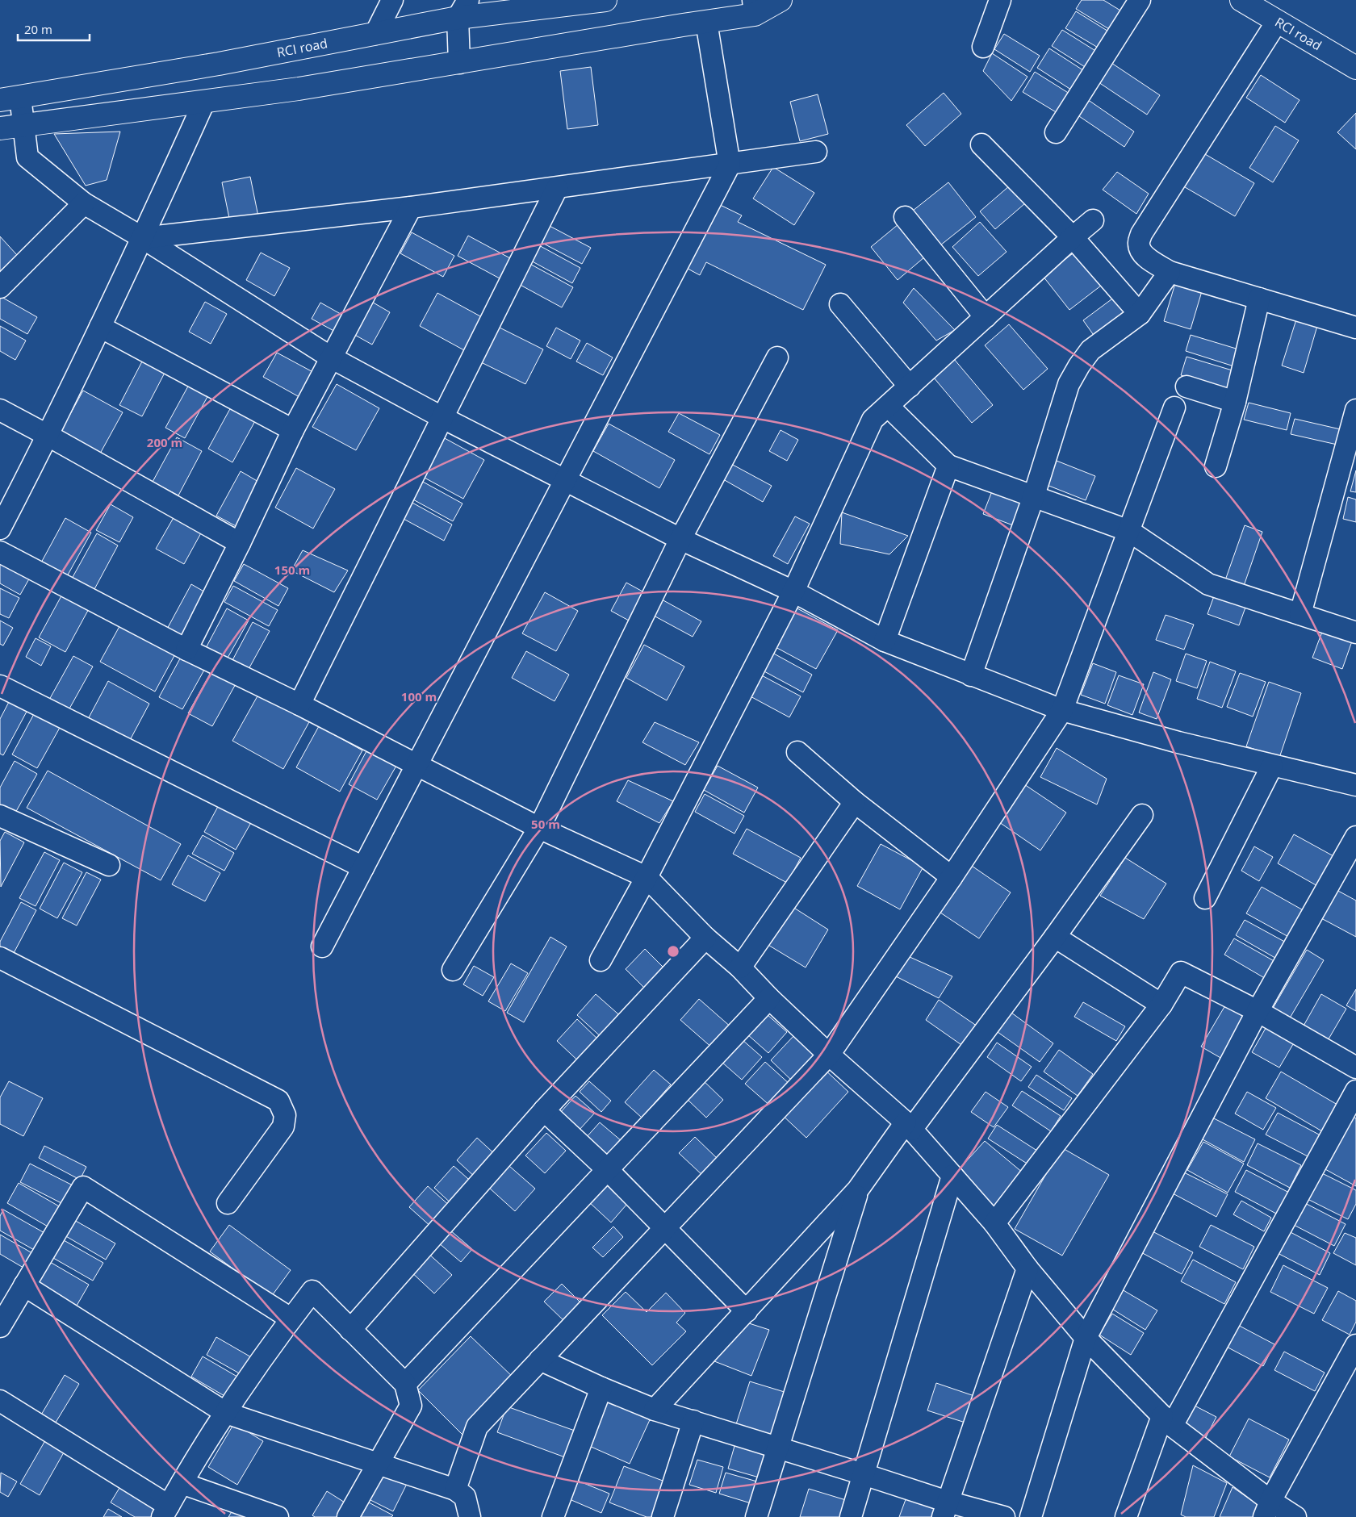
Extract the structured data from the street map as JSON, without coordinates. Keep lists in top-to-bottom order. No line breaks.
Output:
{"streets":{"street":["RCI road"]},"scale_bar":"20 m","rings":["200 m","150 m","100 m","50 m"]}
